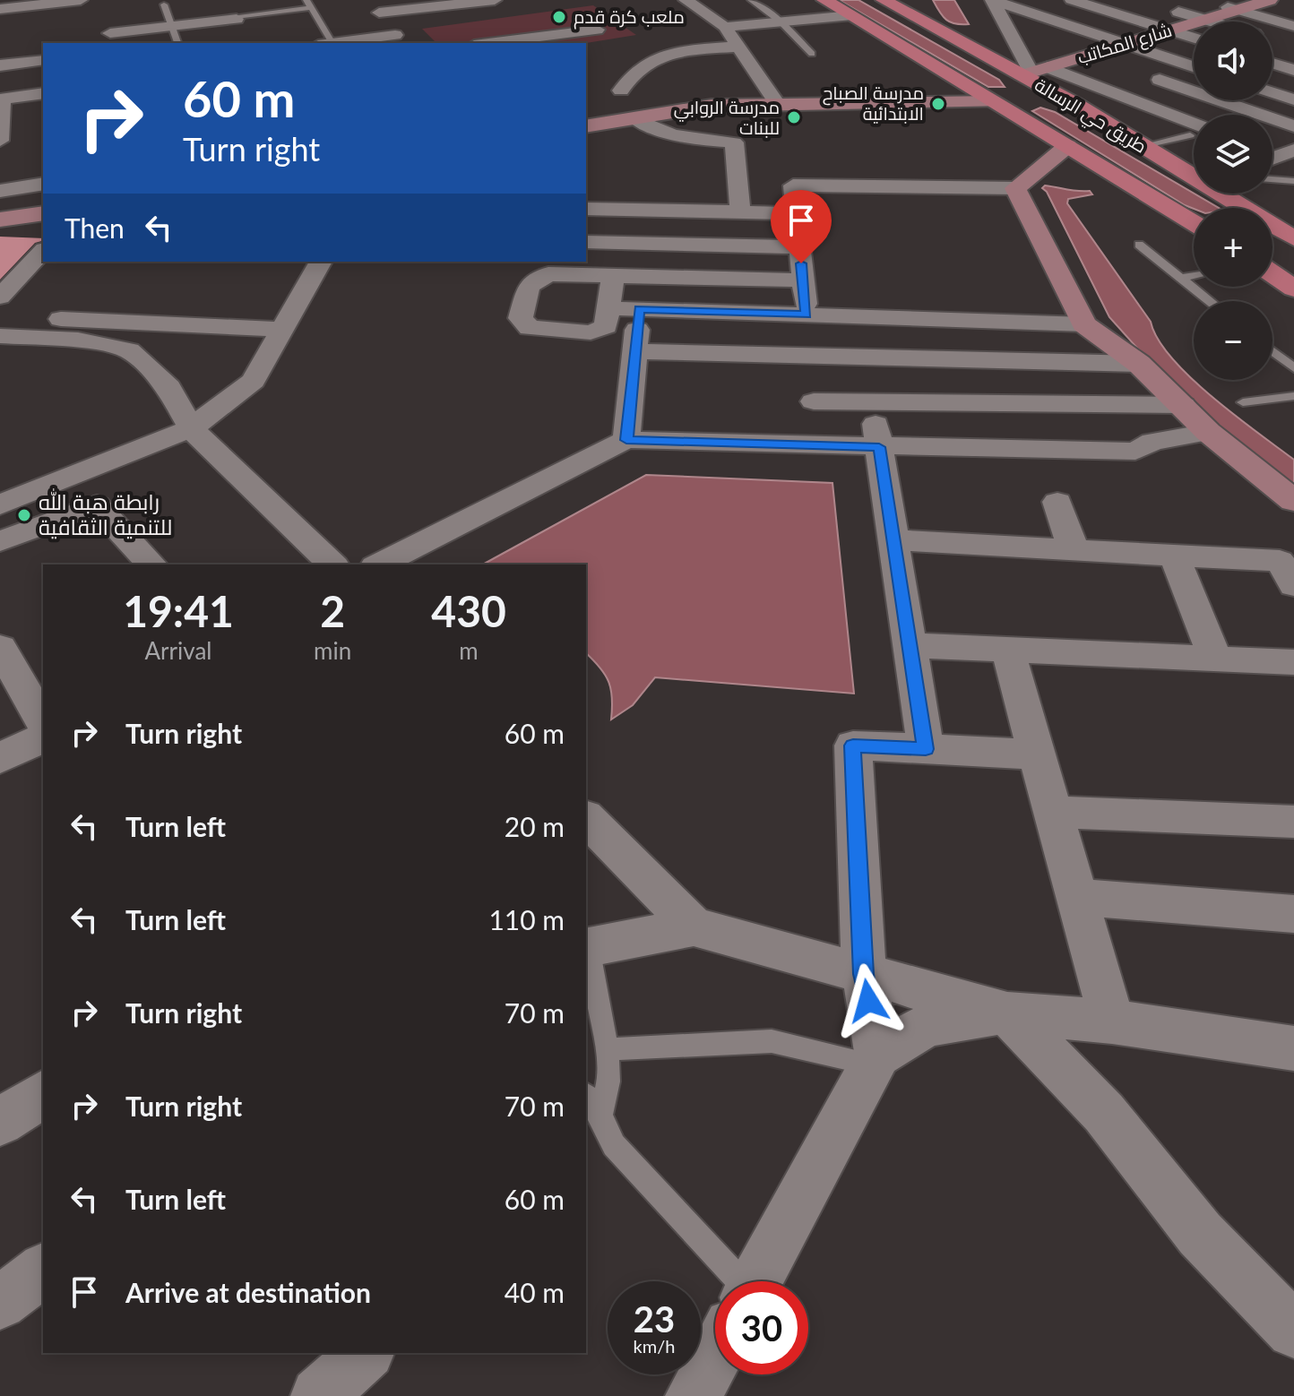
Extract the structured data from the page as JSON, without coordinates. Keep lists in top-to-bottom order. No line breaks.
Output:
{"streets":{"main road":["طريق حي الرسالة"],"street":["شارع المكاتب"]},"crossings":[["شارع المكاتب","طريق حي الرسالة"]],"places":["ملعب كرة قدم","مدرسة الصباح الابتدائية","مدرسة الروابي للبنات","رابطة هبة الله للتنمية الثقافية"],"page":{"map_buttons":["+","−"],"turn":["60 m","Turn right"],"then":"Then","eta":["19:41","Arrival","2","min","430","m"],"list":[{"name":"Turn right","value":"60 m"},{"name":"Turn left","value":"20 m"},{"name":"Turn left","value":"110 m"},{"name":"Turn right","value":"70 m"},{"name":"Turn right","value":"70 m"},{"name":"Turn left","value":"60 m"},{"name":"Arrive at destination","value":"40 m"}],"speed":"23 km/h","limit":"30"}}
